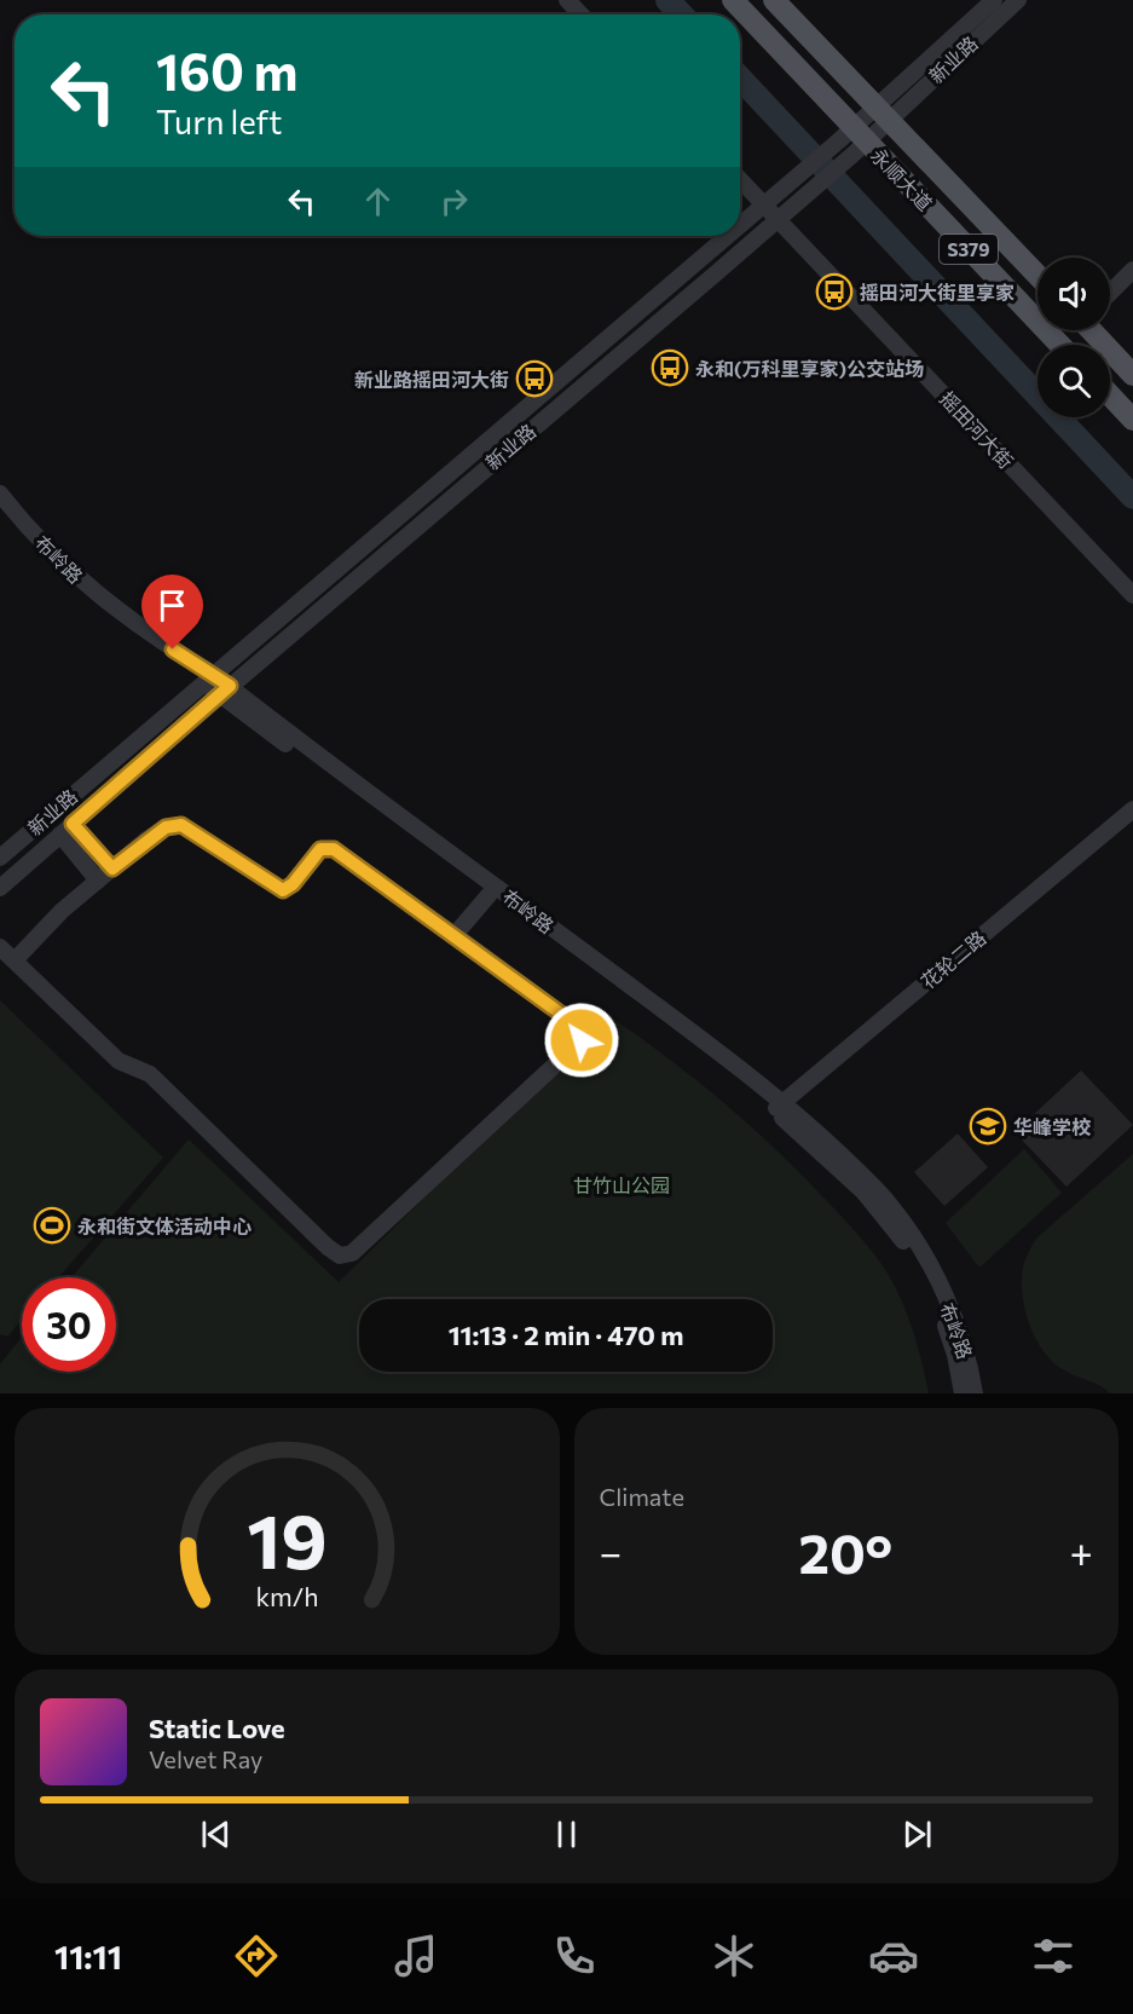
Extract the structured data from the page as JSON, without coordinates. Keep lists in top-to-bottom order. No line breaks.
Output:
{"streets":{"main road":["永顺大道","S379"],"street":["新业路","摇田河大街","布岭路","花轮二路"]},"crossings":[["新业路","永顺大道"],["新业路","摇田河大街"],["新业路","布岭路"],["布岭路","花轮二路"]],"parks":["甘竹山公园"],"places":{"bus stop":["摇田河大街里享家","永和(万科里享家)公交站场","新业路摇田河大街"],"school or university":["华峰学校"],"sports":["永和街文体活动中心"]},"page":{"turn":["160 m","Turn left"],"limit":"30","trip":"11:13 · 2 min · 470 m","tile":"Climate","heat":["−","20°","+"],"song":["Static Love","Velvet Ray"],"tabs":"11:11","gauge":["19","km/h"]}}
